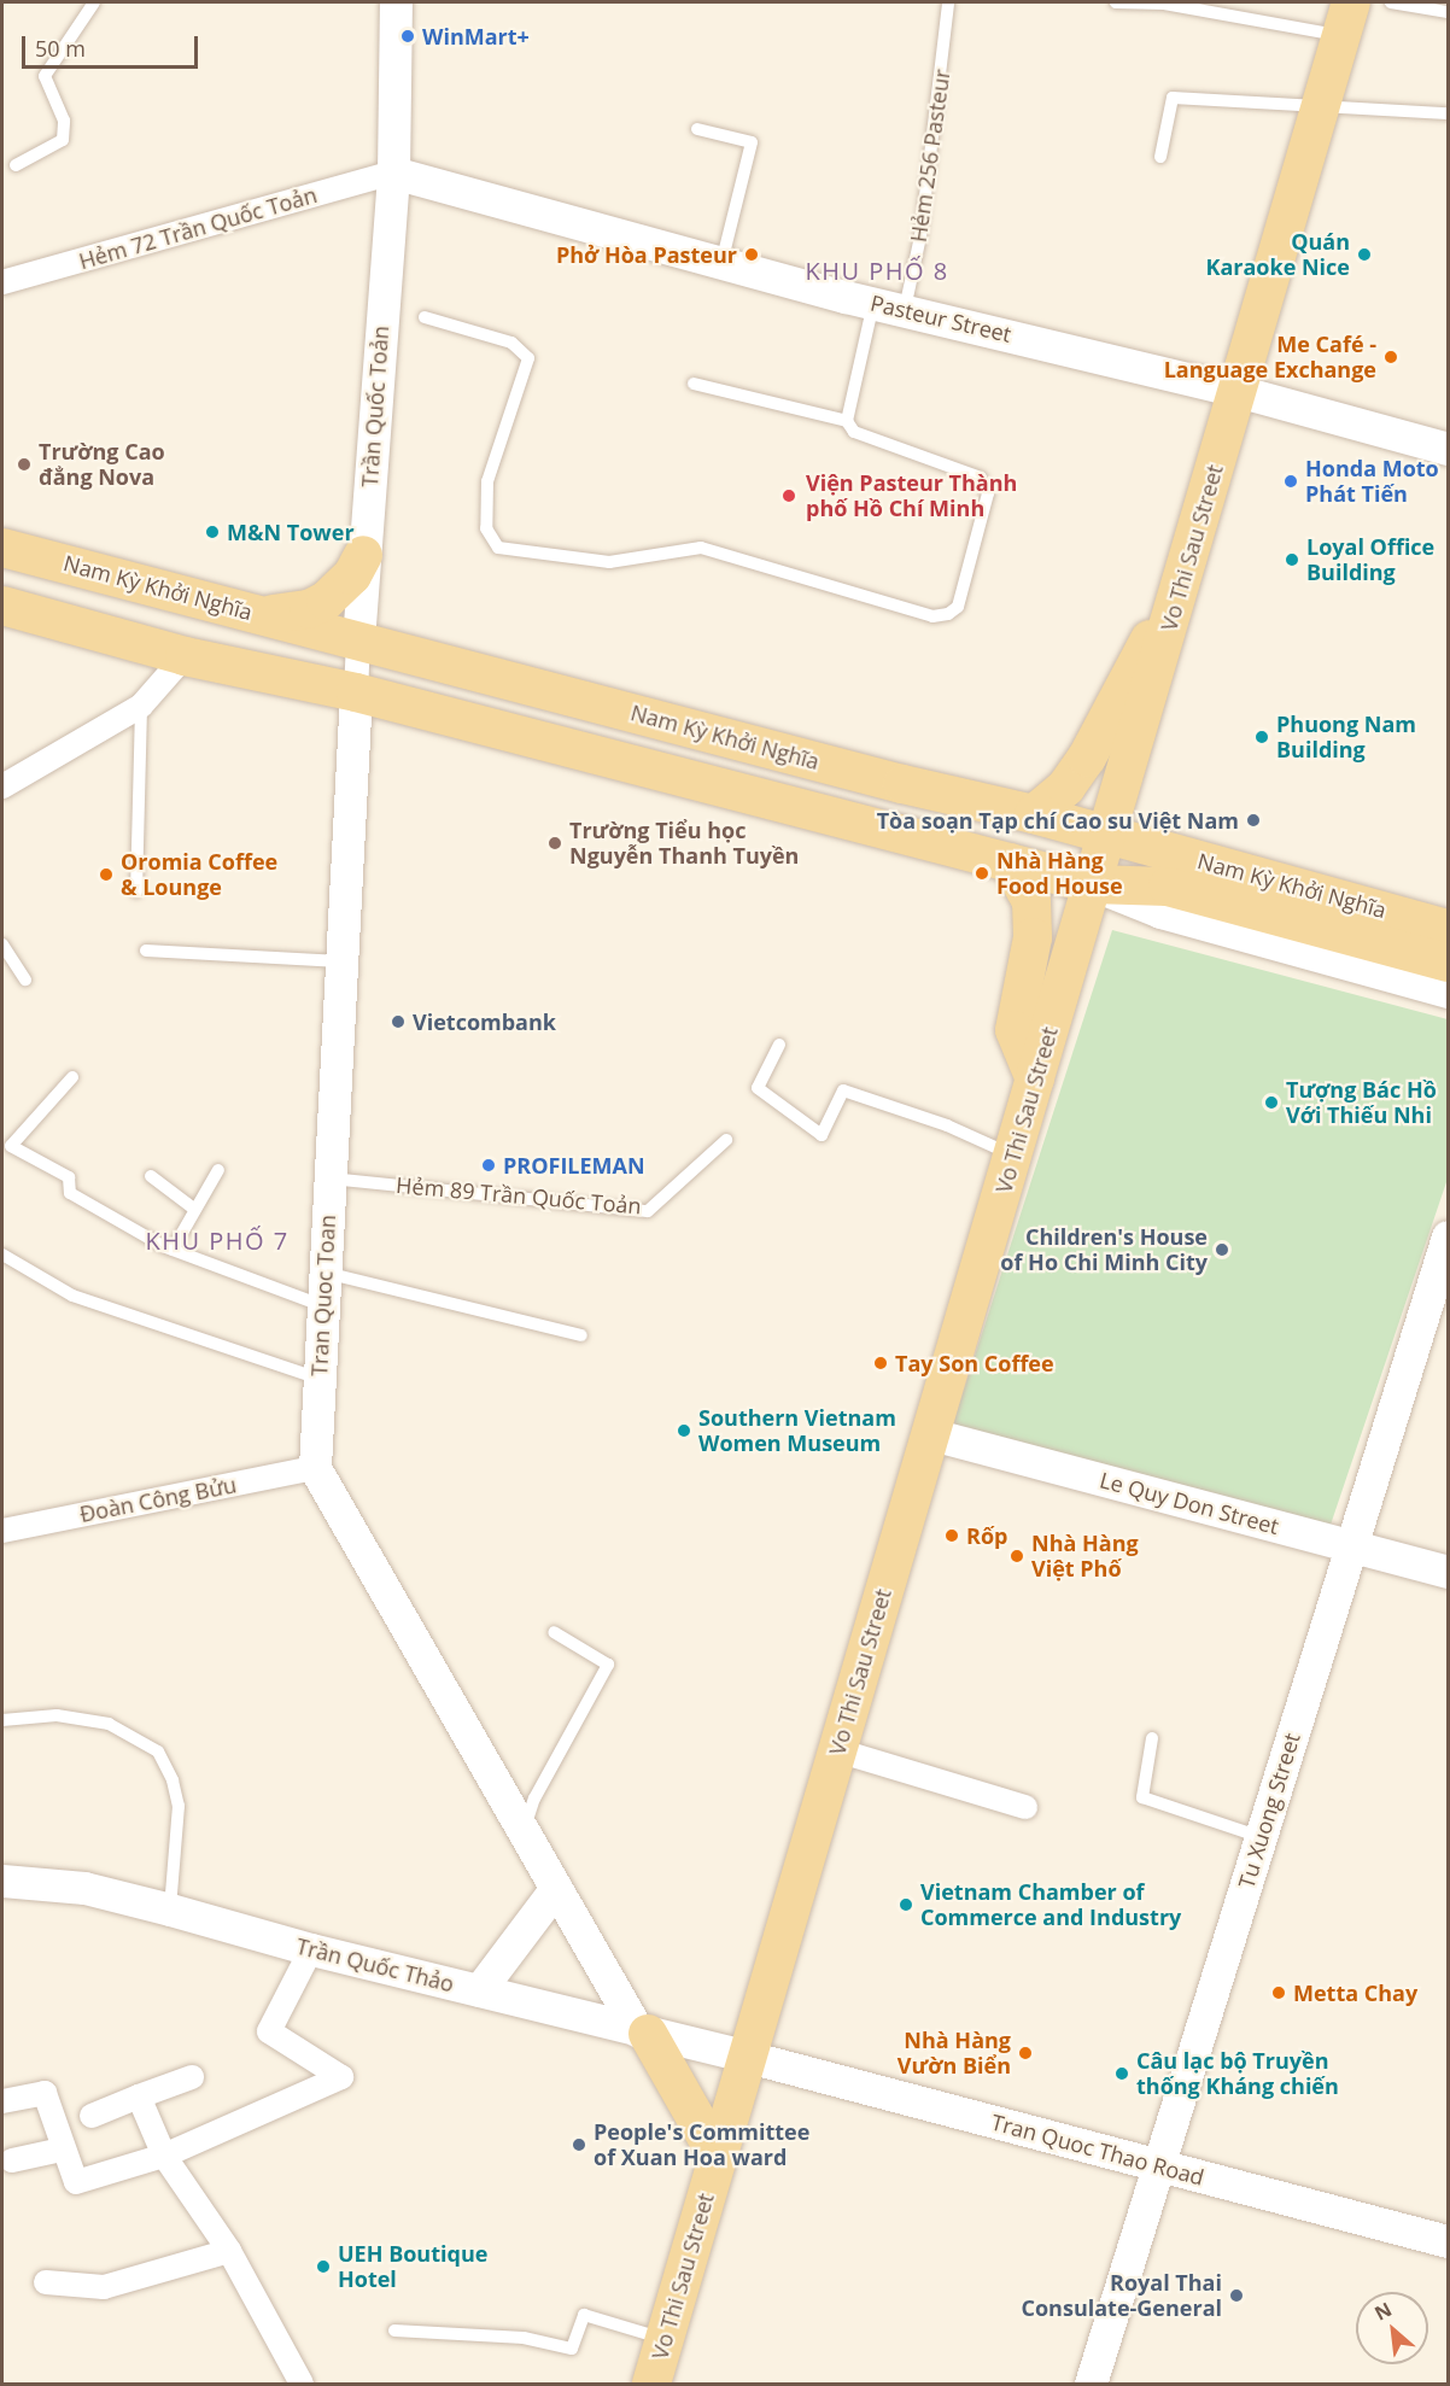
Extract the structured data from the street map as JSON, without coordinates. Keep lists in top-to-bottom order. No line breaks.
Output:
{"streets":{"main road":["Vo Thi Sau Street","Nam Kỳ Khởi Nghĩa"],"street":["Hẻm 72 Trần Quốc Toản","Pasteur Street","Trần Quốc Toản","Tran Quoc Toan","Đoàn Công Bửu","Le Quy Don Street","Tu Xuong Street","Trần Quốc Thảo","Tran Quoc Thao Road"],"lane":["Hẻm 256 Pasteur","Hẻm 89 Trần Quốc Toản"]},"crossings":[["Hẻm 256 Pasteur","Pasteur Street"],["Hẻm 72 Trần Quốc Toản","Pasteur Street"],["Hẻm 72 Trần Quốc Toản","Trần Quốc Toản"],["Pasteur Street","Trần Quốc Toản"],["Pasteur Street","Vo Thi Sau Street"],["Trần Quốc Toản","Nam Kỳ Khởi Nghĩa"],["Trần Quốc Toản","Tran Quoc Toan"],["Vo Thi Sau Street","Nam Kỳ Khởi Nghĩa"],["Vo Thi Sau Street","Le Quy Don Street"],["Vo Thi Sau Street","Trần Quốc Thảo"],["Vo Thi Sau Street","Tran Quoc Thao Road"],["Nam Kỳ Khởi Nghĩa","Tran Quoc Toan"],["Hẻm 89 Trần Quốc Toản","Tran Quoc Toan"],["Tran Quoc Toan","Đoàn Công Bửu"],["Le Quy Don Street","Tu Xuong Street"],["Tu Xuong Street","Tran Quoc Thao Road"],["Trần Quốc Thảo","Tran Quoc Thao Road"]],"districts":["KHU PHỐ 8","KHU PHỐ 7"],"places":["WinMart+","Phở Hòa Pasteur","Quán Karaoke Nice","Me Café - Language Exchange","Trường Cao đẳng Nova","Honda Moto Phát Tiến","Viện Pasteur Thành phố Hồ Chí Minh","M&N Tower","Loyal Office Building","Phuong Nam Building","Tòa soạn Tạp chí Cao su Việt Nam","Trường Tiểu học Nguyễn Thanh Tuyền","Nhà Hàng Food House","Oromia Coffee & Lounge","Vietcombank","Tượng Bác Hồ Với Thiếu Nhi","PROFILEMAN","Children's House of Ho Chi Minh City","Tay Son Coffee","Southern Vietnam Women Museum","Rốp","Nhà Hàng Việt Phố","Vietnam Chamber of Commerce and Industry","Metta Chay","Nhà Hàng Vườn Biển","Câu lạc bộ Truyền thống Kháng chiến","People's Committee of Xuan Hoa ward","UEH Boutique Hotel","Royal Thai Consulate-General"],"scale_bar":"50 m","north":"top left"}
